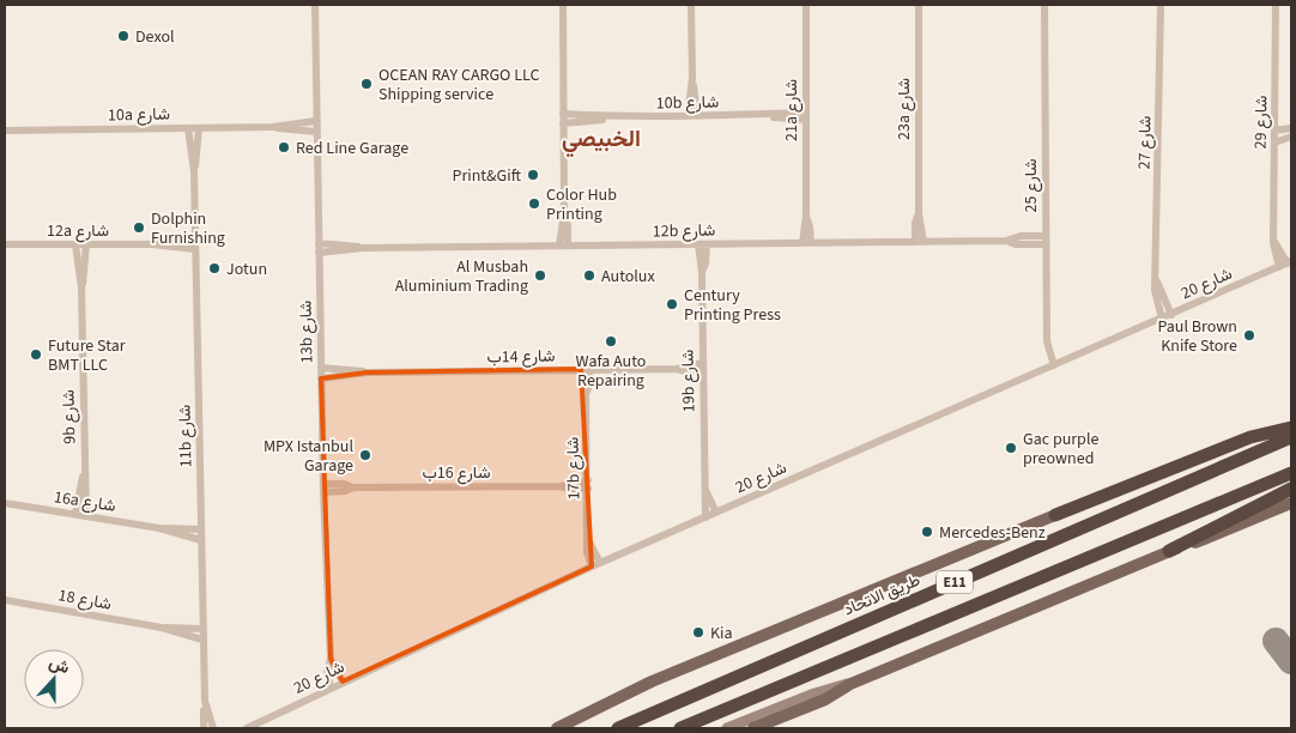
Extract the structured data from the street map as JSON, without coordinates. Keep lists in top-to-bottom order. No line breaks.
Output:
{"streets":{"highway":["E11","طريق الاتحاد"],"street":["10b شارع","23a شارع","21a شارع","10a شارع","شارع 29","شارع 27","شارع 25","12a شارع","12b شارع","شارع 20","13b شارع","شارع 14ب","19b شارع","9b شارع","11b شارع","17b شارع","شارع 16ب","16a شارع","شارع 18"]},"crossings":[["10b شارع","21a شارع"],["23a شارع","12b شارع"],["21a شارع","12b شارع"],["10a شارع","13b شارع"],["10a شارع","11b شارع"],["شارع 29","شارع 20"],["شارع 27","شارع 20"],["شارع 25","12b شارع"],["شارع 25","شارع 20"],["12a شارع","9b شارع"],["12a شارع","11b شارع"],["12b شارع","13b شارع"],["12b شارع","19b شارع"],["شارع 20","13b شارع"],["شارع 20","19b شارع"],["شارع 20","17b شارع"],["13b شارع","شارع 14ب"],["13b شارع","شارع 16ب"],["شارع 14ب","19b شارع"],["شارع 14ب","17b شارع"],["9b شارع","16a شارع"],["11b شارع","16a شارع"],["11b شارع","شارع 18"],["17b شارع","شارع 16ب"]],"districts":["الخبيصي"],"places":["Dexol","OCEAN RAY CARGO LLC Shipping service","Red Line Garage","Print&Gift","Color Hub Printing","Dolphin Furnishing","Jotun","Al Musbah Aluminium Trading","Autolux","Century Printing Press","Paul Brown Knife Store","Wafa Auto Repairing","Future Star BMT LLC","Gac purple preowned","MPX Istanbul Garage","Mercedes-Benz","Kia"],"north":"top"}
